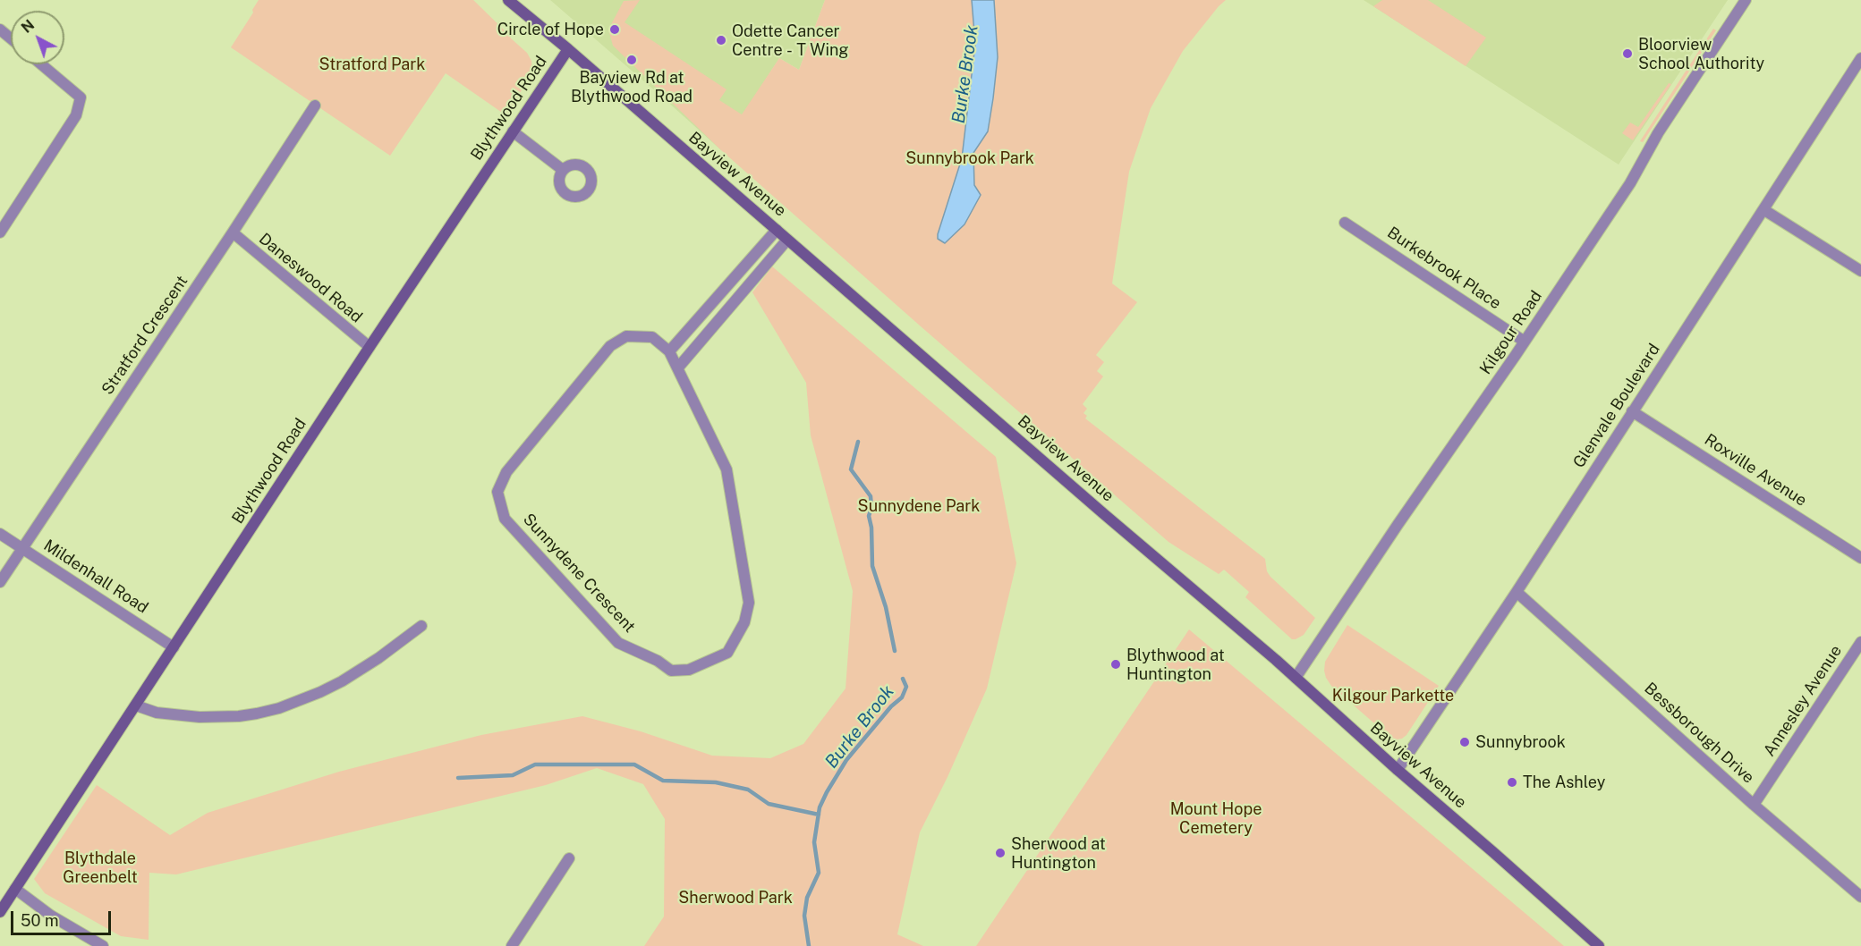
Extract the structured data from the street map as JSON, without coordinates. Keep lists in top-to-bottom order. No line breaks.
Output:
{"streets":{"main road":["Blythwood Road","Bayview Avenue"],"street":["Burkebrook Place","Daneswood Road","Kilgour Road","Stratford Crescent","Glenvale Boulevard","Roxville Avenue","Sunnydene Crescent","Mildenhall Road","Annesley Avenue","Bessborough Drive"]},"crossings":[["Blythwood Road","Bayview Avenue"],["Blythwood Road","Daneswood Road"],["Blythwood Road","Mildenhall Road"],["Bayview Avenue","Kilgour Road"],["Bayview Avenue","Glenvale Boulevard"],["Burkebrook Place","Kilgour Road"],["Daneswood Road","Stratford Crescent"],["Stratford Crescent","Mildenhall Road"],["Glenvale Boulevard","Roxville Avenue"],["Glenvale Boulevard","Bessborough Drive"],["Annesley Avenue","Bessborough Drive"]],"water":["Burke Brook"],"parks":["Stratford Park","Sunnybrook Park","Sunnydene Park","Kilgour Parkette","Mount Hope Cemetery","Blythdale Greenbelt","Sherwood Park"],"places":["Circle of Hope","Odette Cancer Centre - T Wing","Bloorview School Authority","Bayview Rd at Blythwood Road","Blythwood at Huntington","Sunnybrook","The Ashley","Sherwood at Huntington"],"scale_bar":"50 m","north":"top left"}
